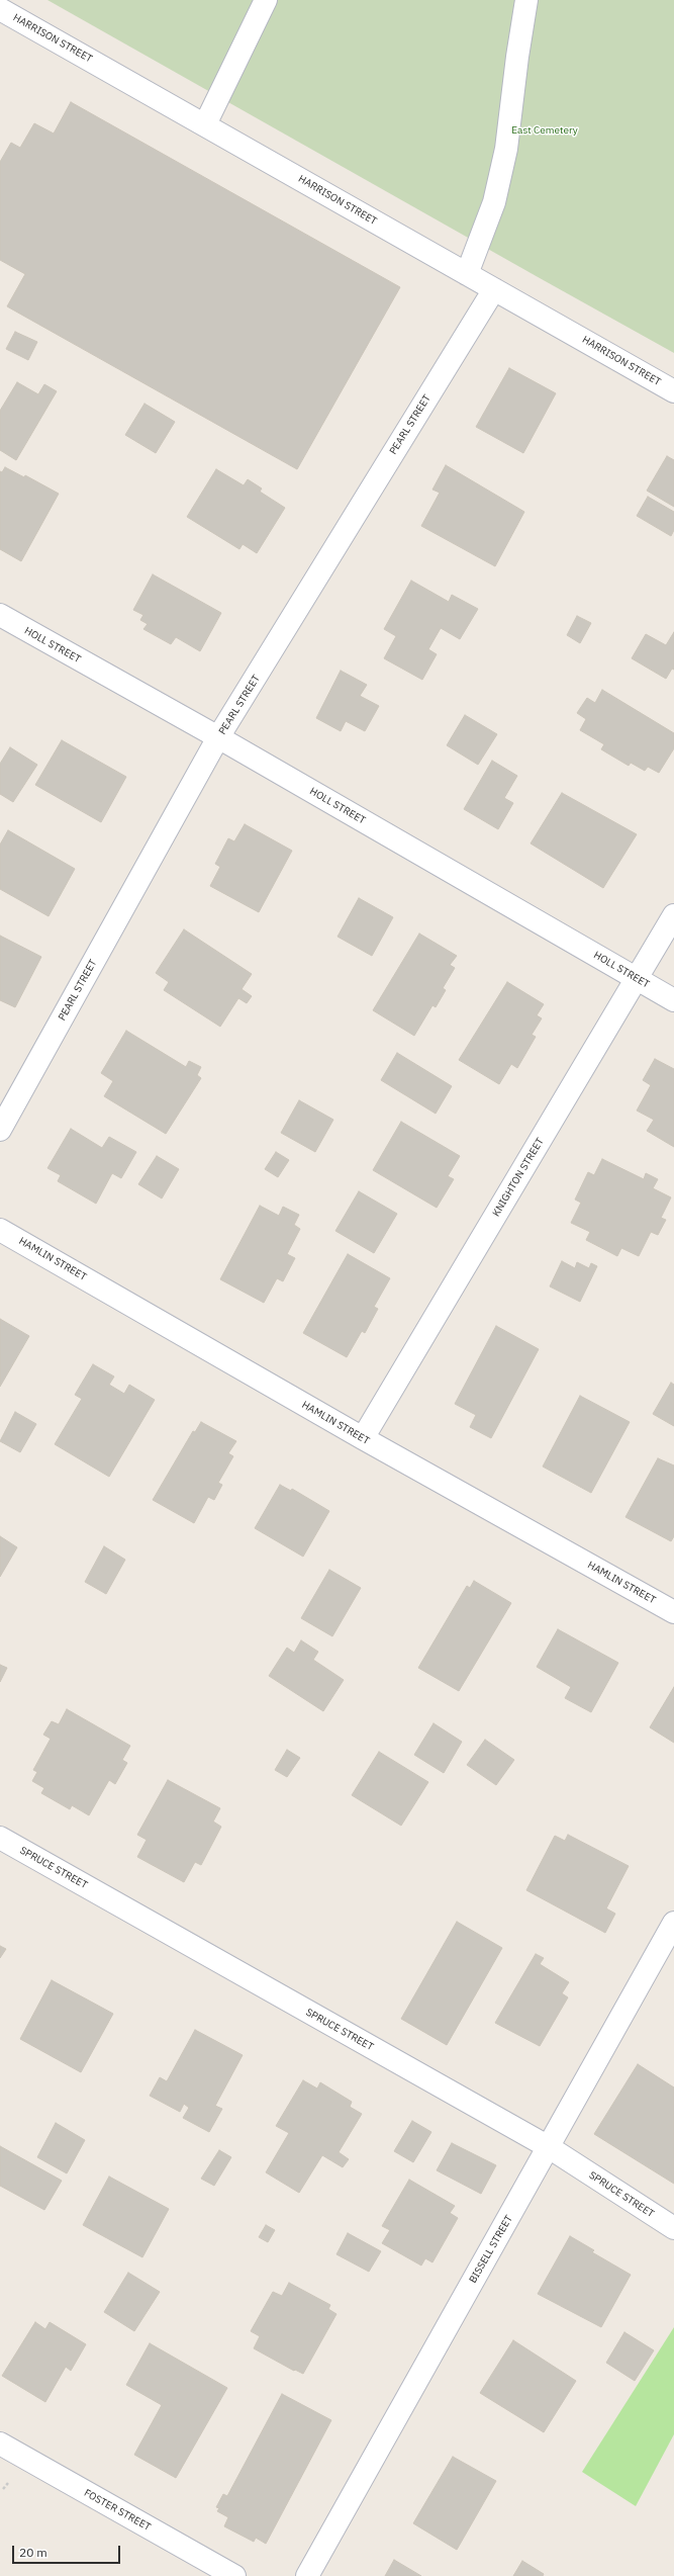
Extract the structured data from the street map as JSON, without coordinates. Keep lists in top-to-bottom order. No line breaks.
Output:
{"streets":{"street":["HARRISON STREET","PEARL STREET","HOLL STREET","KNIGHTON STREET","HAMLIN STREET","SPRUCE STREET","BISSELL STREET","FOSTER STREET"]},"crossings":[["HARRISON STREET","PEARL STREET"],["PEARL STREET","HOLL STREET"],["HOLL STREET","KNIGHTON STREET"],["KNIGHTON STREET","HAMLIN STREET"],["SPRUCE STREET","BISSELL STREET"]],"parks":["East Cemetery"],"scale_bar":"20 m"}
